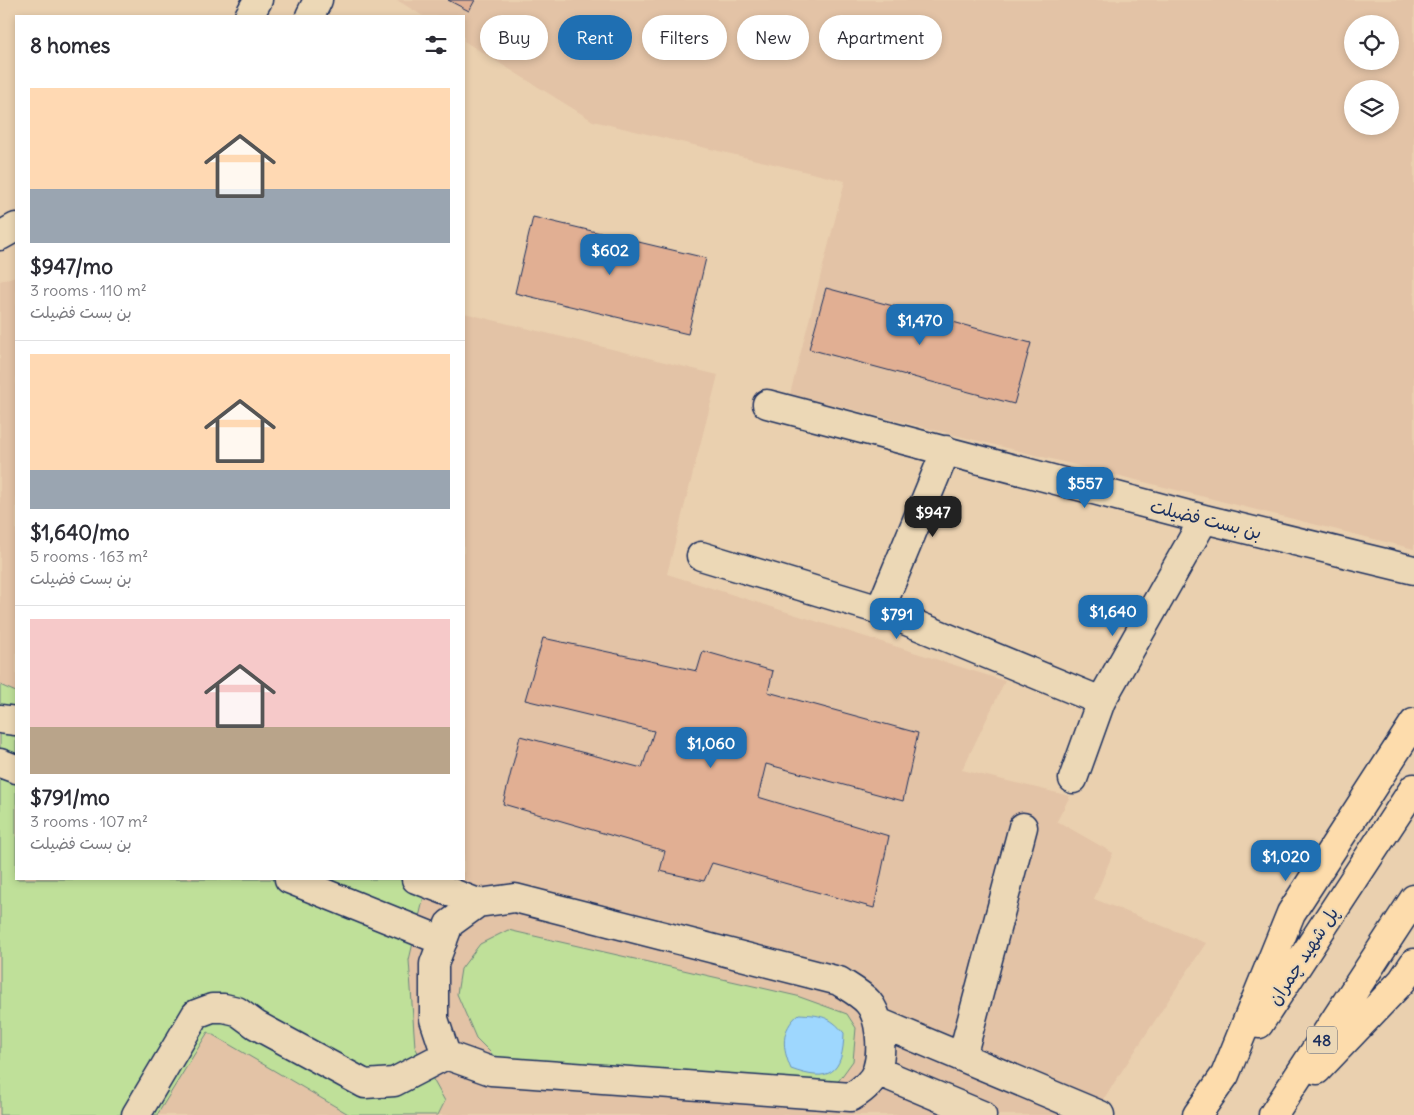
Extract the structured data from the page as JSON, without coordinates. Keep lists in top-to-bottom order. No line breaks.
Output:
{"streets":{"main road":["پل شهید چمران","48"],"street":["بن بست فضیلت"]},"page":{"chip":["Buy","Rent","Filters","New","Apartment"],"heading":"8 homes","list":[{"name":"$947/mo","note":"3 rooms · 110 m² · بن بست فضیلت"},{"name":"$1,640/mo","note":"5 rooms · 163 m² · بن بست فضیلت"},{"name":"$791/mo","note":"3 rooms · 107 m² · بن بست فضیلت"}],"price":["$602","$1,470","$557","$947","$1,640","$791","$1,060","$1,020"]}}
